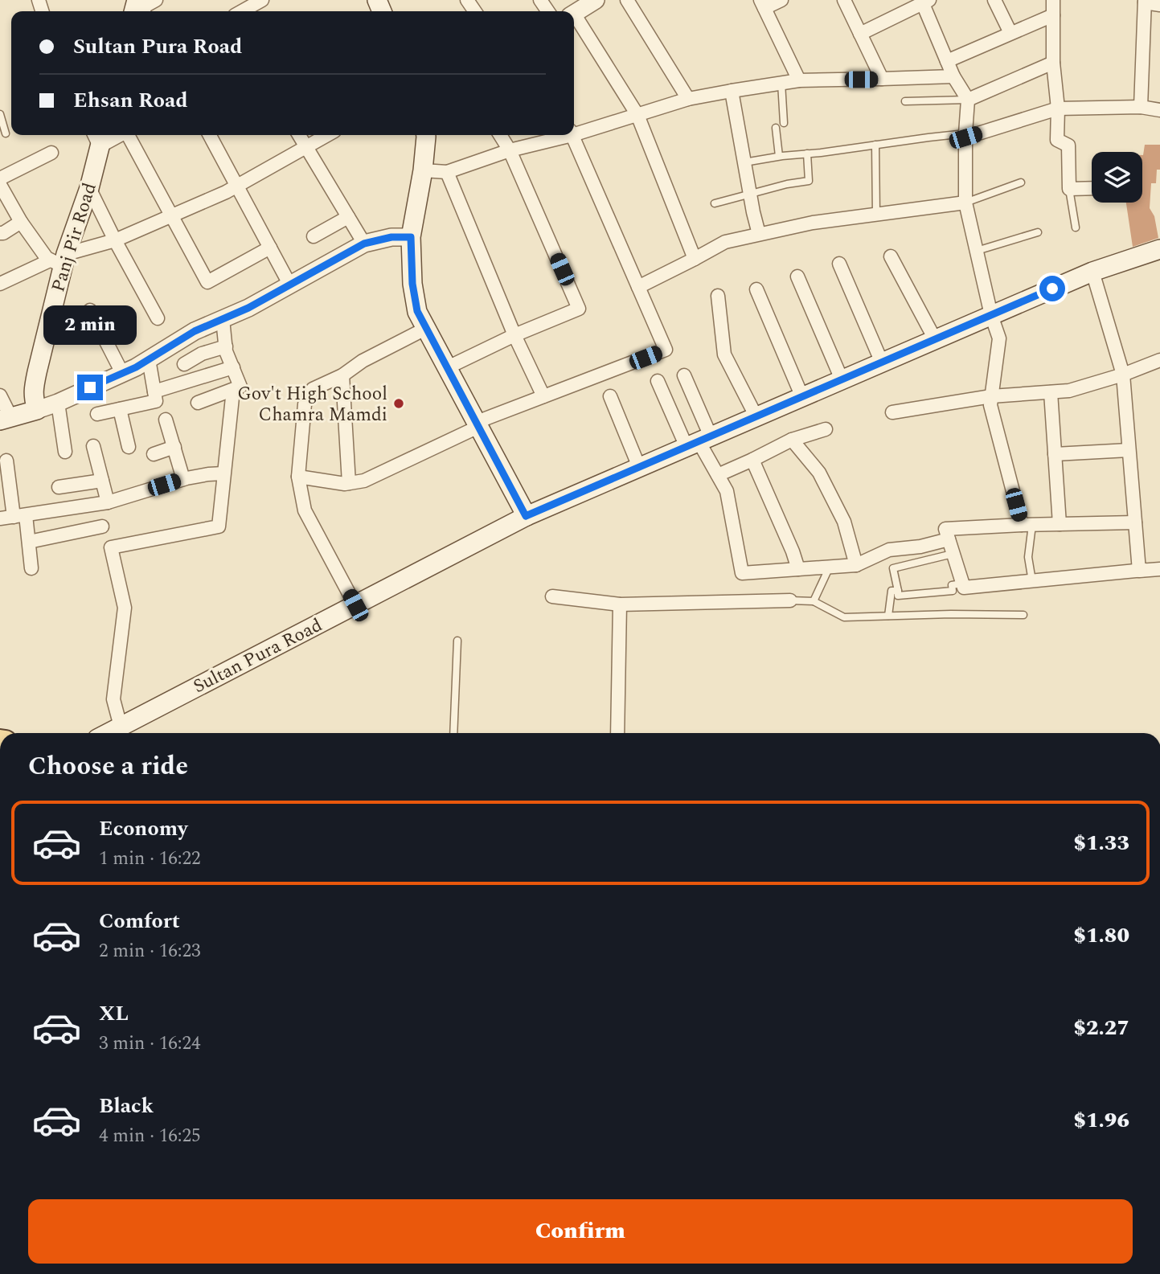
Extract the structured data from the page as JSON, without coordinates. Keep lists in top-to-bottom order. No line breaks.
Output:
{"streets":{"main road":["Panj Pir Road","Sultan Pura Road"]},"places":["Gov't High School Chamra Mamdi"],"page":{"banner":["Sultan Pura Road","Ehsan Road"],"bubble":"2 min","heading":"Choose a ride","list":[{"name":"Economy","note":"1 min · 16:22","value":"$1.33"},{"name":"Comfort","note":"2 min · 16:23","value":"$1.80"},{"name":"XL","note":"3 min · 16:24","value":"$2.27"},{"name":"Black","note":"4 min · 16:25","value":"$1.96"}],"buttons":"Confirm"}}
